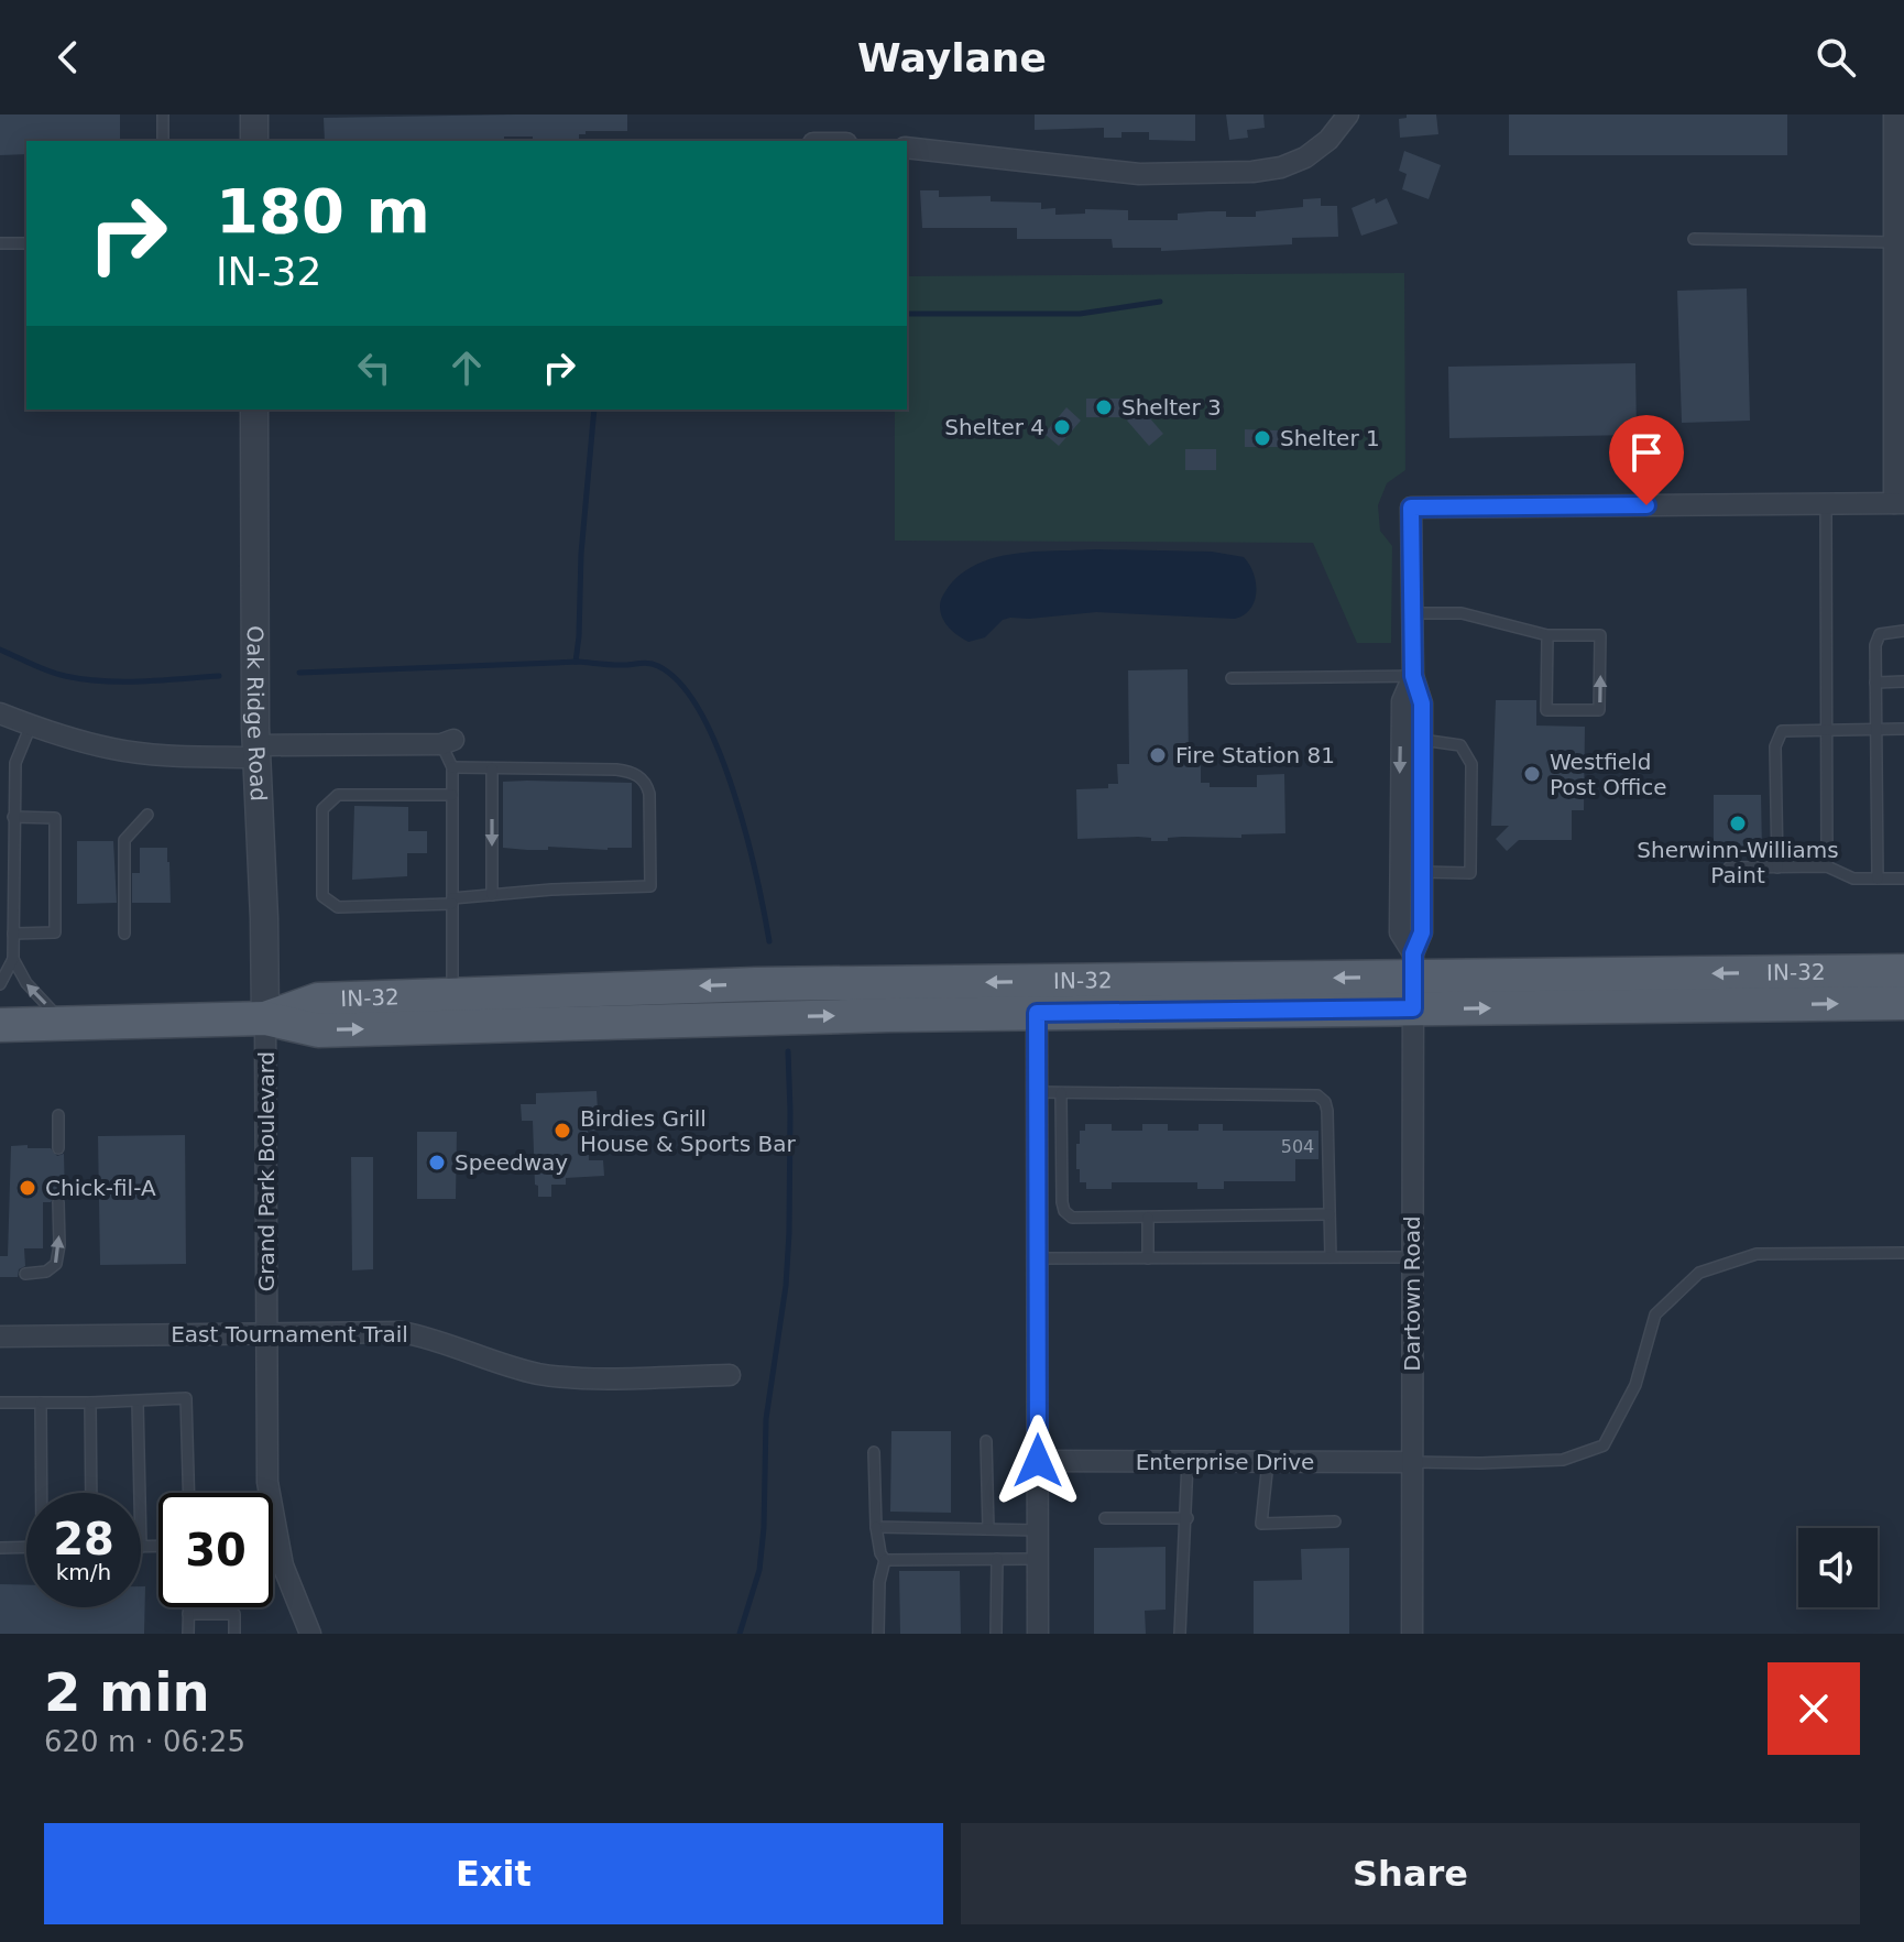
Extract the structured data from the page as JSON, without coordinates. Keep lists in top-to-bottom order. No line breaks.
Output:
{"streets":{"main road":["IN-32"],"street":["Oak Ridge Road","Grand Park Boulevard","Dartown Road","East Tournament Trail","Enterprise Drive"]},"crossings":[["Oak Ridge Road","IN-32"],["Oak Ridge Road","Grand Park Boulevard"],["IN-32","Grand Park Boulevard"],["IN-32","Dartown Road"],["Grand Park Boulevard","East Tournament Trail"],["Dartown Road","Enterprise Drive"]],"places":["Shelter 3","Shelter 4","Shelter 1","Fire Station 81","Westfield Post Office","Sherwinn-Williams Paint","Birdies Grill House & Sports Bar","Speedway","Chick-fil-A"],"house_numbers":["504"],"page":{"header":"Waylane","turn":["180 m","IN-32"],"speed":"28 km/h","limit":"30","heading":["2 min","620 m · 06:25"],"buttons":["Exit","Share"]}}
